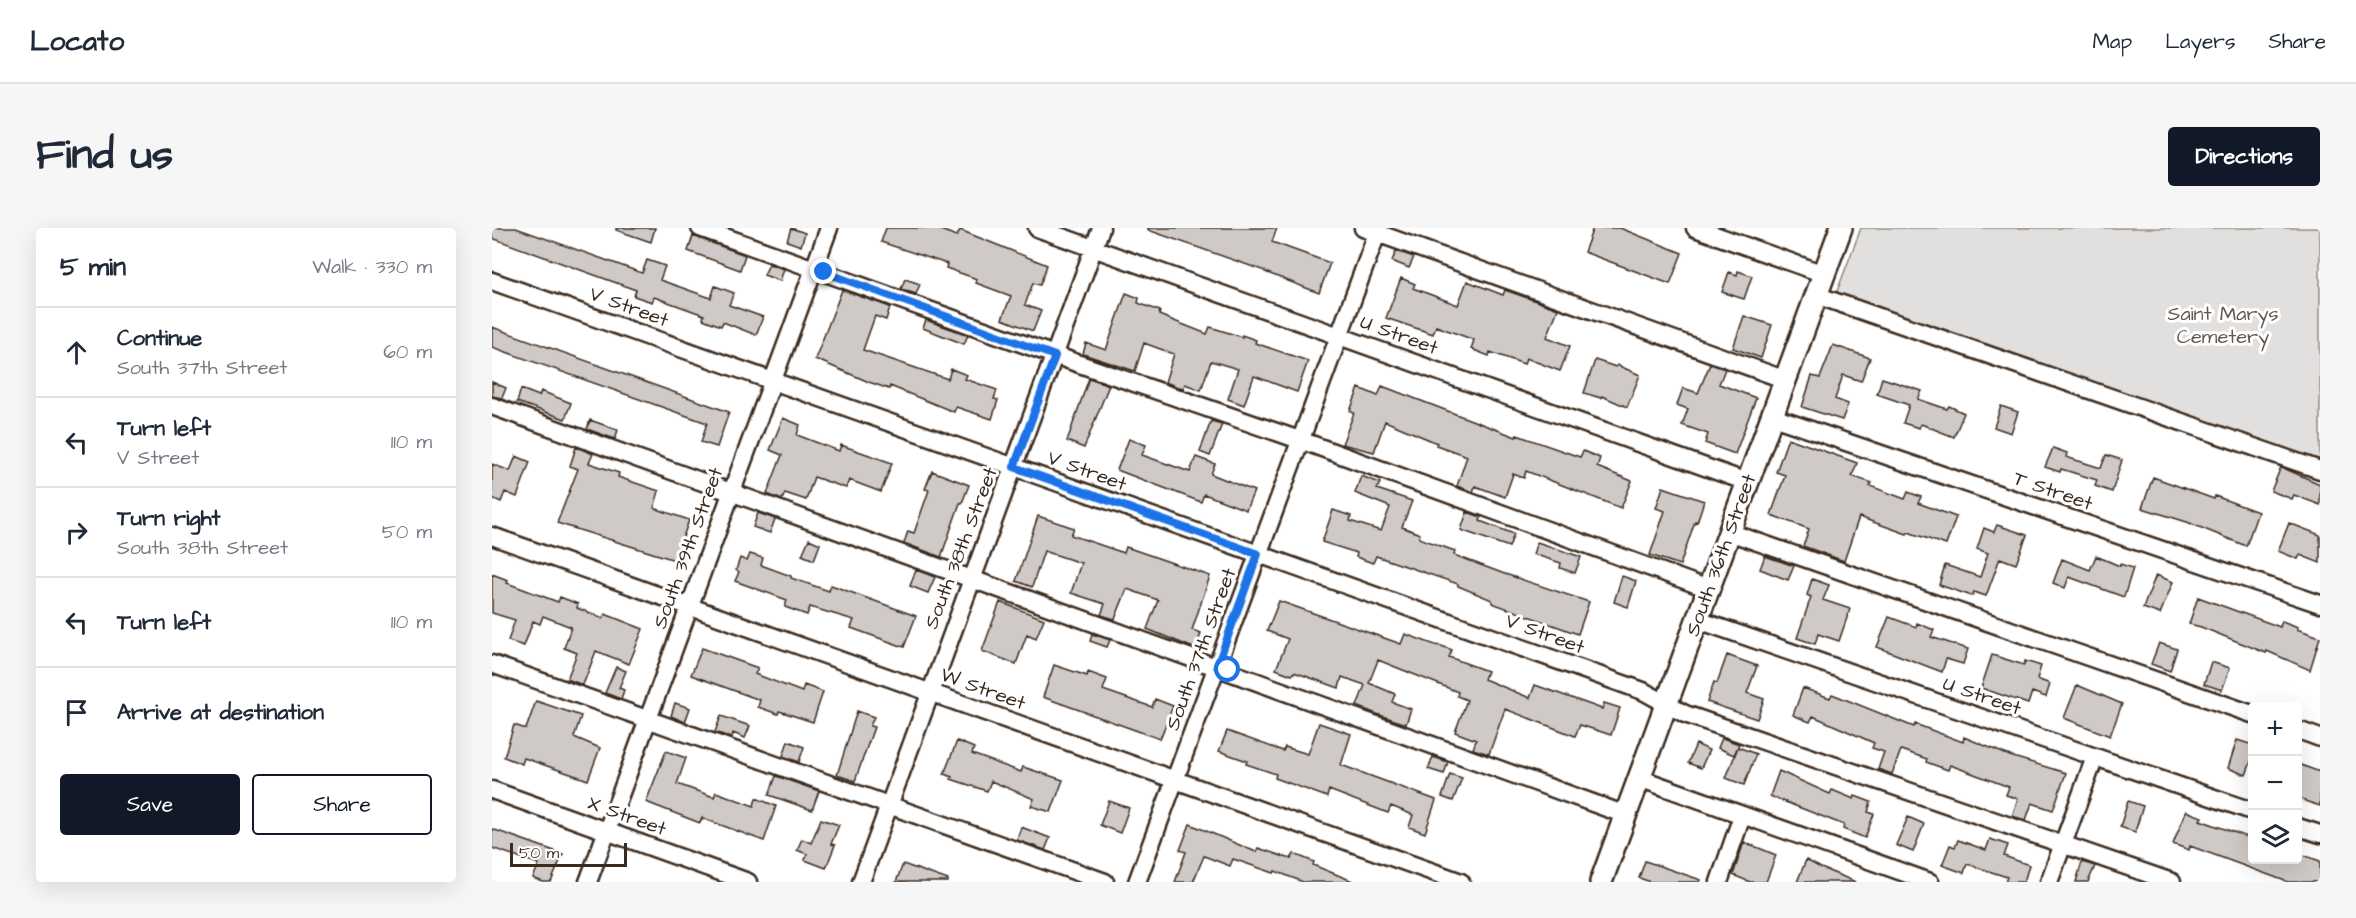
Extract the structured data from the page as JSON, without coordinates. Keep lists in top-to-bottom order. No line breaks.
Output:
{"streets":{"main road":["South 36th Street"],"street":["V Street","U Street","T Street","South 39th Street","South 38th Street","South 37th Street","W Street","X Street"]},"crossings":[["V Street","South 39th Street"],["V Street","South 38th Street"],["V Street","South 36th Street"],["V Street","South 37th Street"],["U Street","South 38th Street"],["U Street","South 36th Street"],["U Street","South 37th Street"],["T Street","South 36th Street"],["South 39th Street","W Street"],["South 39th Street","X Street"],["South 38th Street","W Street"],["South 37th Street","W Street"]],"parks":["Saint Marys Cemetery"],"scale_bar":"50 m","page":{"header":"Locato","nav":["Map","Layers","Share"],"title":"Find us","buttons":["Directions",["Save","Share"]],"heading":["5 min","Walk · 330 m"],"list":[["Continue","South 37th Street","60 m"],["Turn left","V Street","110 m"],["Turn right","South 38th Street","50 m"],["Turn left","110 m"],"Arrive at destination"],"map_buttons":["+","−"],"scale":"50 m"}}
